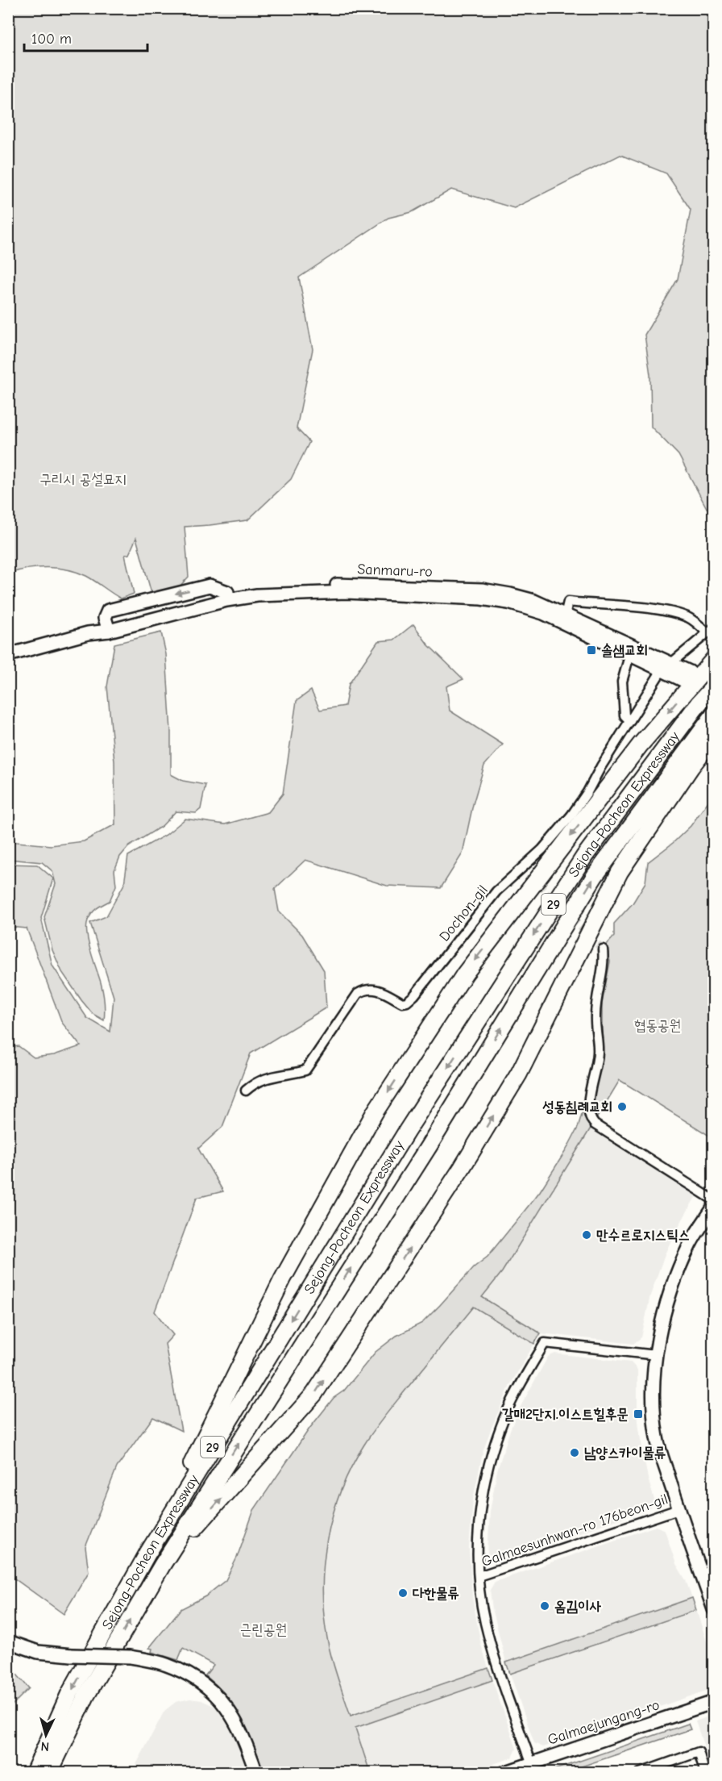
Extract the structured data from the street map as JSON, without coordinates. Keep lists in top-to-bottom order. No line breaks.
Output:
{"streets":{"highway":["Sejong-Pocheon Expressway","29"],"street":["Sanmaru-ro","Dochon-gil","Galmaesunhwan-ro 176beon-gil","Galmaejungang-ro"]},"crossings":[["Sanmaru-ro","Dochon-gil"]],"parks":["구리시 공설묘지","협동공원","근린공원"],"places":{"transit":["솔샘교회","갈매2단지.이스트힐후문"],"other":["성동침례교회","만수르로지스틱스","남양스카이물류","다한물류","옴김이사"]},"scale_bar":"100 m","north":"bottom"}
